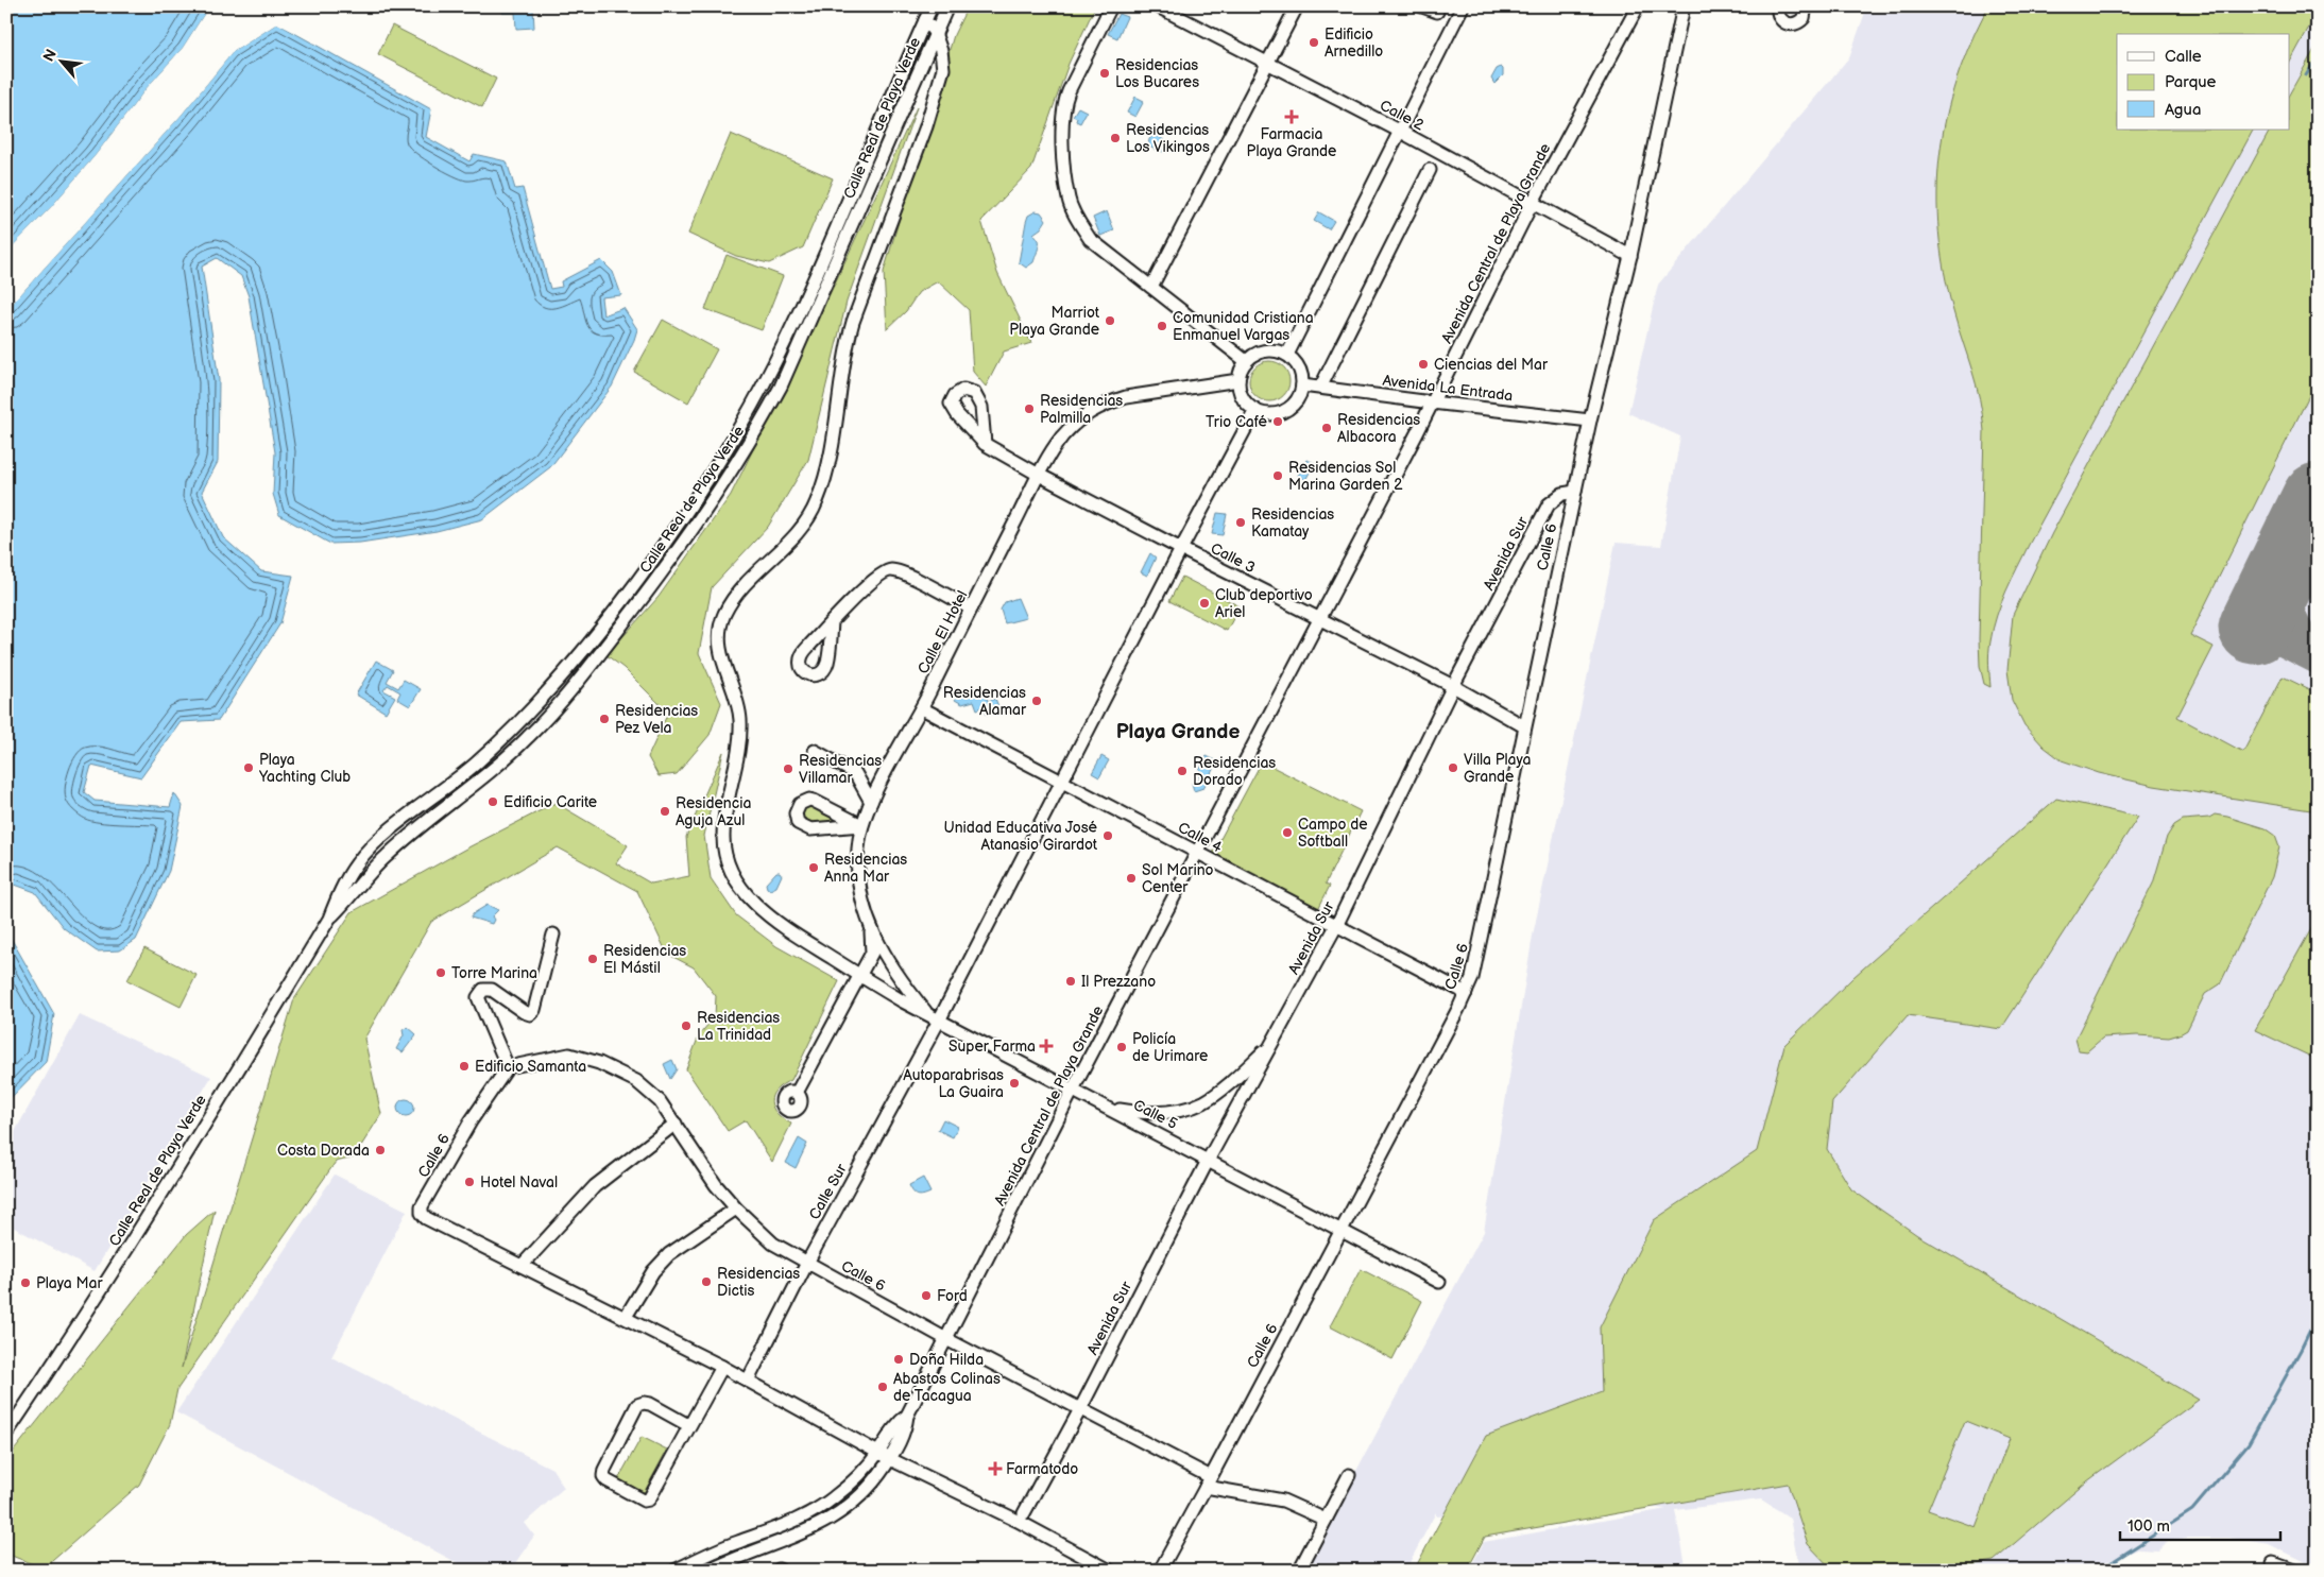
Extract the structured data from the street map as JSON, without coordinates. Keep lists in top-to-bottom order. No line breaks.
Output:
{"streets":{"street":["Calle 2","Calle Real de Playa Verde","Avenida Central de Playa Grande","Avenida La Entrada","Calle 6","Avenida Sur","Calle 3","Calle El Hotel","Calle 4","Calle 5","Calle Sur"]},"crossings":[["Calle 2","Avenida Central de Playa Grande"],["Calle 2","Calle 6"],["Calle Real de Playa Verde","Calle 5"],["Avenida Central de Playa Grande","Avenida La Entrada"],["Avenida Central de Playa Grande","Calle 6"],["Avenida Central de Playa Grande","Calle 3"],["Avenida Central de Playa Grande","Calle 4"],["Avenida Central de Playa Grande","Calle 5"],["Avenida La Entrada","Calle 6"],["Avenida La Entrada","Calle El Hotel"],["Avenida La Entrada","Calle Sur"],["Calle 6","Avenida Sur"],["Calle 6","Calle 3"],["Calle 6","Calle 4"],["Calle 6","Calle 5"],["Calle 6","Calle Sur"],["Avenida Sur","Calle 3"],["Avenida Sur","Calle 4"],["Avenida Sur","Calle 5"],["Calle 3","Calle El Hotel"],["Calle 3","Calle Sur"],["Calle El Hotel","Calle 4"],["Calle El Hotel","Calle 5"],["Calle El Hotel","Calle Sur"],["Calle 4","Calle Sur"],["Calle 5","Calle Sur"]],"districts":["Playa Grande"],"places":{"other":["Edificio Arnedillo","Residencias Los Bucares","Residencias Los Vikingos","Marriot Playa Grande","Comunidad Cristiana Enmanuel Vargas","Ciencias del Mar","Residencias Palmilla","Trio Café","Residencias Albacora","Residencias Sol Marina Garden 2","Residencias Kamatay","Club deportivo Ariel","Residencias Alamar","Residencias Pez Vela","Playa Yachting Club","Villa Playa Grande","Residencias Villamar","Residencias Dorado","Edificio Carite","Residencia Aguja Azul","Campo de Softball","Unidad Educativa José Atanasio Girardot","Residencias Anna Mar","Sol Marino Center","Residencias El Mástil","Torre Marina","Il Prezzano","Residencias La Trinidad","Policía de Urimare","Edificio Samanta","Autoparabrisas La Guaira","Costa Dorada","Hotel Naval","Residencias Dictis","Playa Mar","Ford","Doña Hilda","Abastos Colinas de Tacagua"],"health":["Farmacia Playa Grande","Super Farma","Farmatodo"]},"legend":["Calle","Parque","Agua"],"scale_bar":"100 m","north":"top left"}
